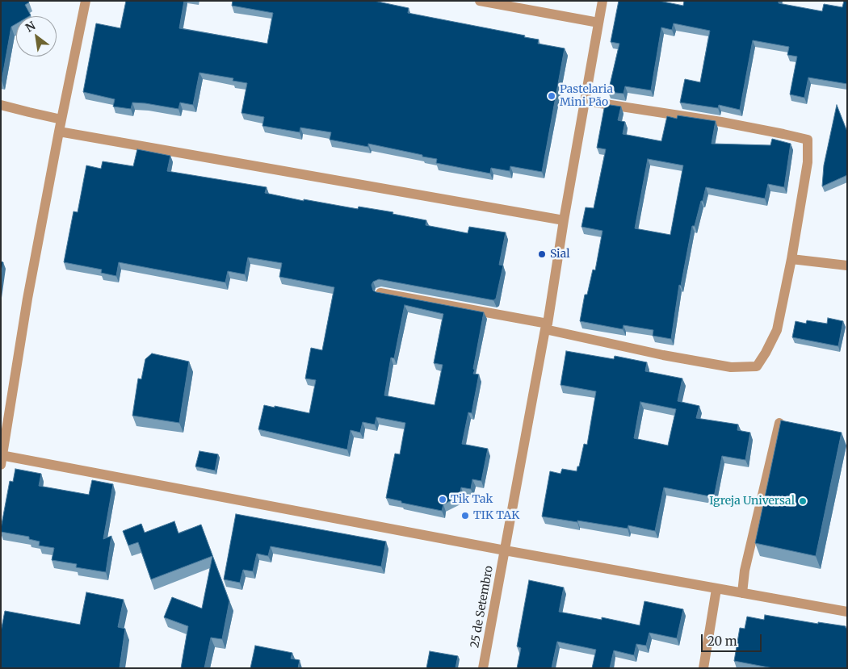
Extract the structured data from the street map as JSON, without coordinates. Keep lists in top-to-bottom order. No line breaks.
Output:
{"streets":{"street":["25 de Setembro"]},"places":["Pastelaria Mini Pão","Sial","Tik Tak","Igreja Universal","TIK TAK"],"scale_bar":"20 m","north":"top left"}
